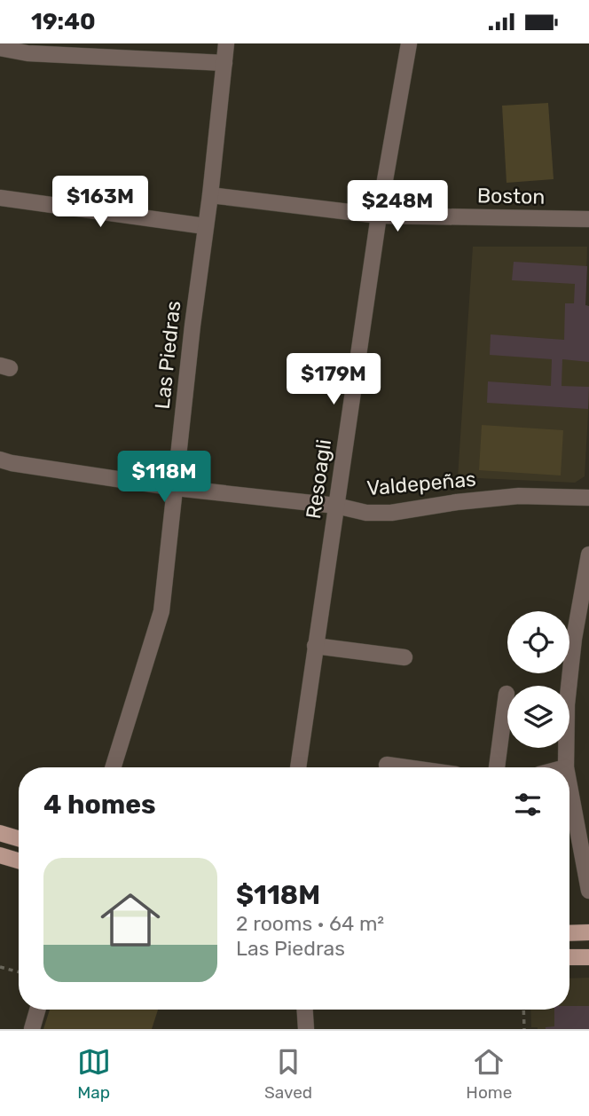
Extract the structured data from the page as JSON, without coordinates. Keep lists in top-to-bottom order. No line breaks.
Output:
{"streets":{"street":["Boston","Las Piedras","Resoagli","Valdepeñas"]},"crossings":[["Boston","Las Piedras"],["Boston","Resoagli"],["Las Piedras","Valdepeñas"],["Resoagli","Valdepeñas"]],"page":{"status":"19:40","price":["$163M","$248M","$179M","$118M"],"heading":"4 homes","list":[{"name":"$118M","note":"2 rooms · 64 m² · Las Piedras"}],"tabs":["Map","Saved","Home"]}}
